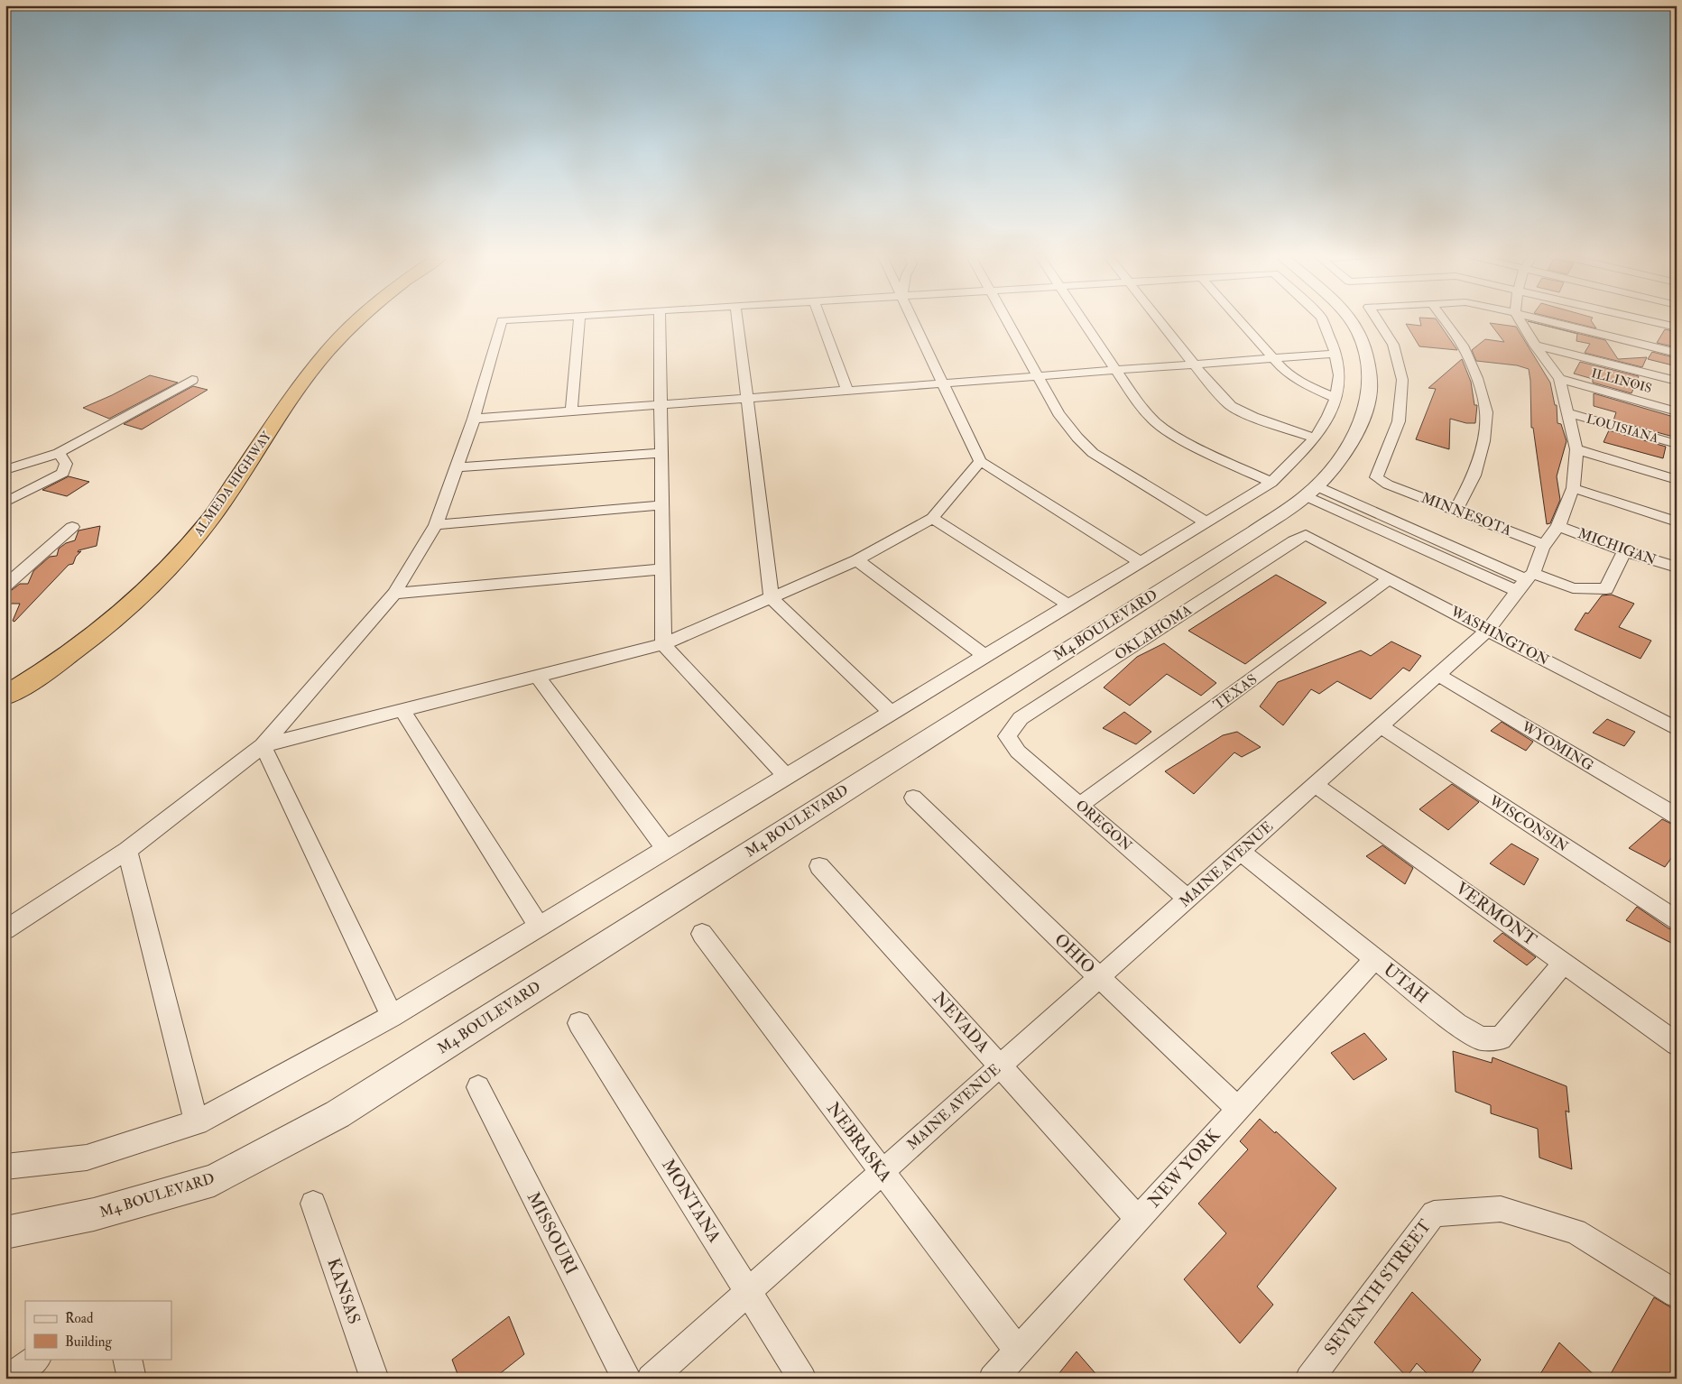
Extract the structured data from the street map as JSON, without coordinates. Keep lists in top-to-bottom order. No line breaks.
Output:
{"streets":{"highway":["ALMEDA HIGHWAY"],"street":["ILLINOIS","LOUISIANA","MINNESOTA","MICHIGAN","M4 BOULEVARD","OKLAHOMA","WASHINGTON","TEXAS","WYOMING","WISCONSIN","OREGON","MAINE AVENUE","VERMONT","OHIO","UTAH","NEVADA","NEBRASKA","NEW YORK","MONTANA","MISSOURI","SEVENTH STREET","KANSAS"]},"crossings":[["ILLINOIS","MAINE AVENUE"],["LOUISIANA","MAINE AVENUE"],["MINNESOTA","MAINE AVENUE"],["MICHIGAN","MAINE AVENUE"],["OKLAHOMA","WASHINGTON"],["OKLAHOMA","OREGON"],["WASHINGTON","TEXAS"],["WASHINGTON","MAINE AVENUE"],["TEXAS","OREGON"],["WYOMING","MAINE AVENUE"],["WISCONSIN","MAINE AVENUE"],["OREGON","MAINE AVENUE"],["MAINE AVENUE","VERMONT"],["MAINE AVENUE","OHIO"],["MAINE AVENUE","UTAH"],["MAINE AVENUE","NEVADA"],["MAINE AVENUE","NEBRASKA"],["MAINE AVENUE","MONTANA"],["VERMONT","UTAH"],["OHIO","NEW YORK"],["UTAH","NEW YORK"],["NEVADA","NEW YORK"],["NEBRASKA","NEW YORK"]],"legend":["Road","Building"]}
